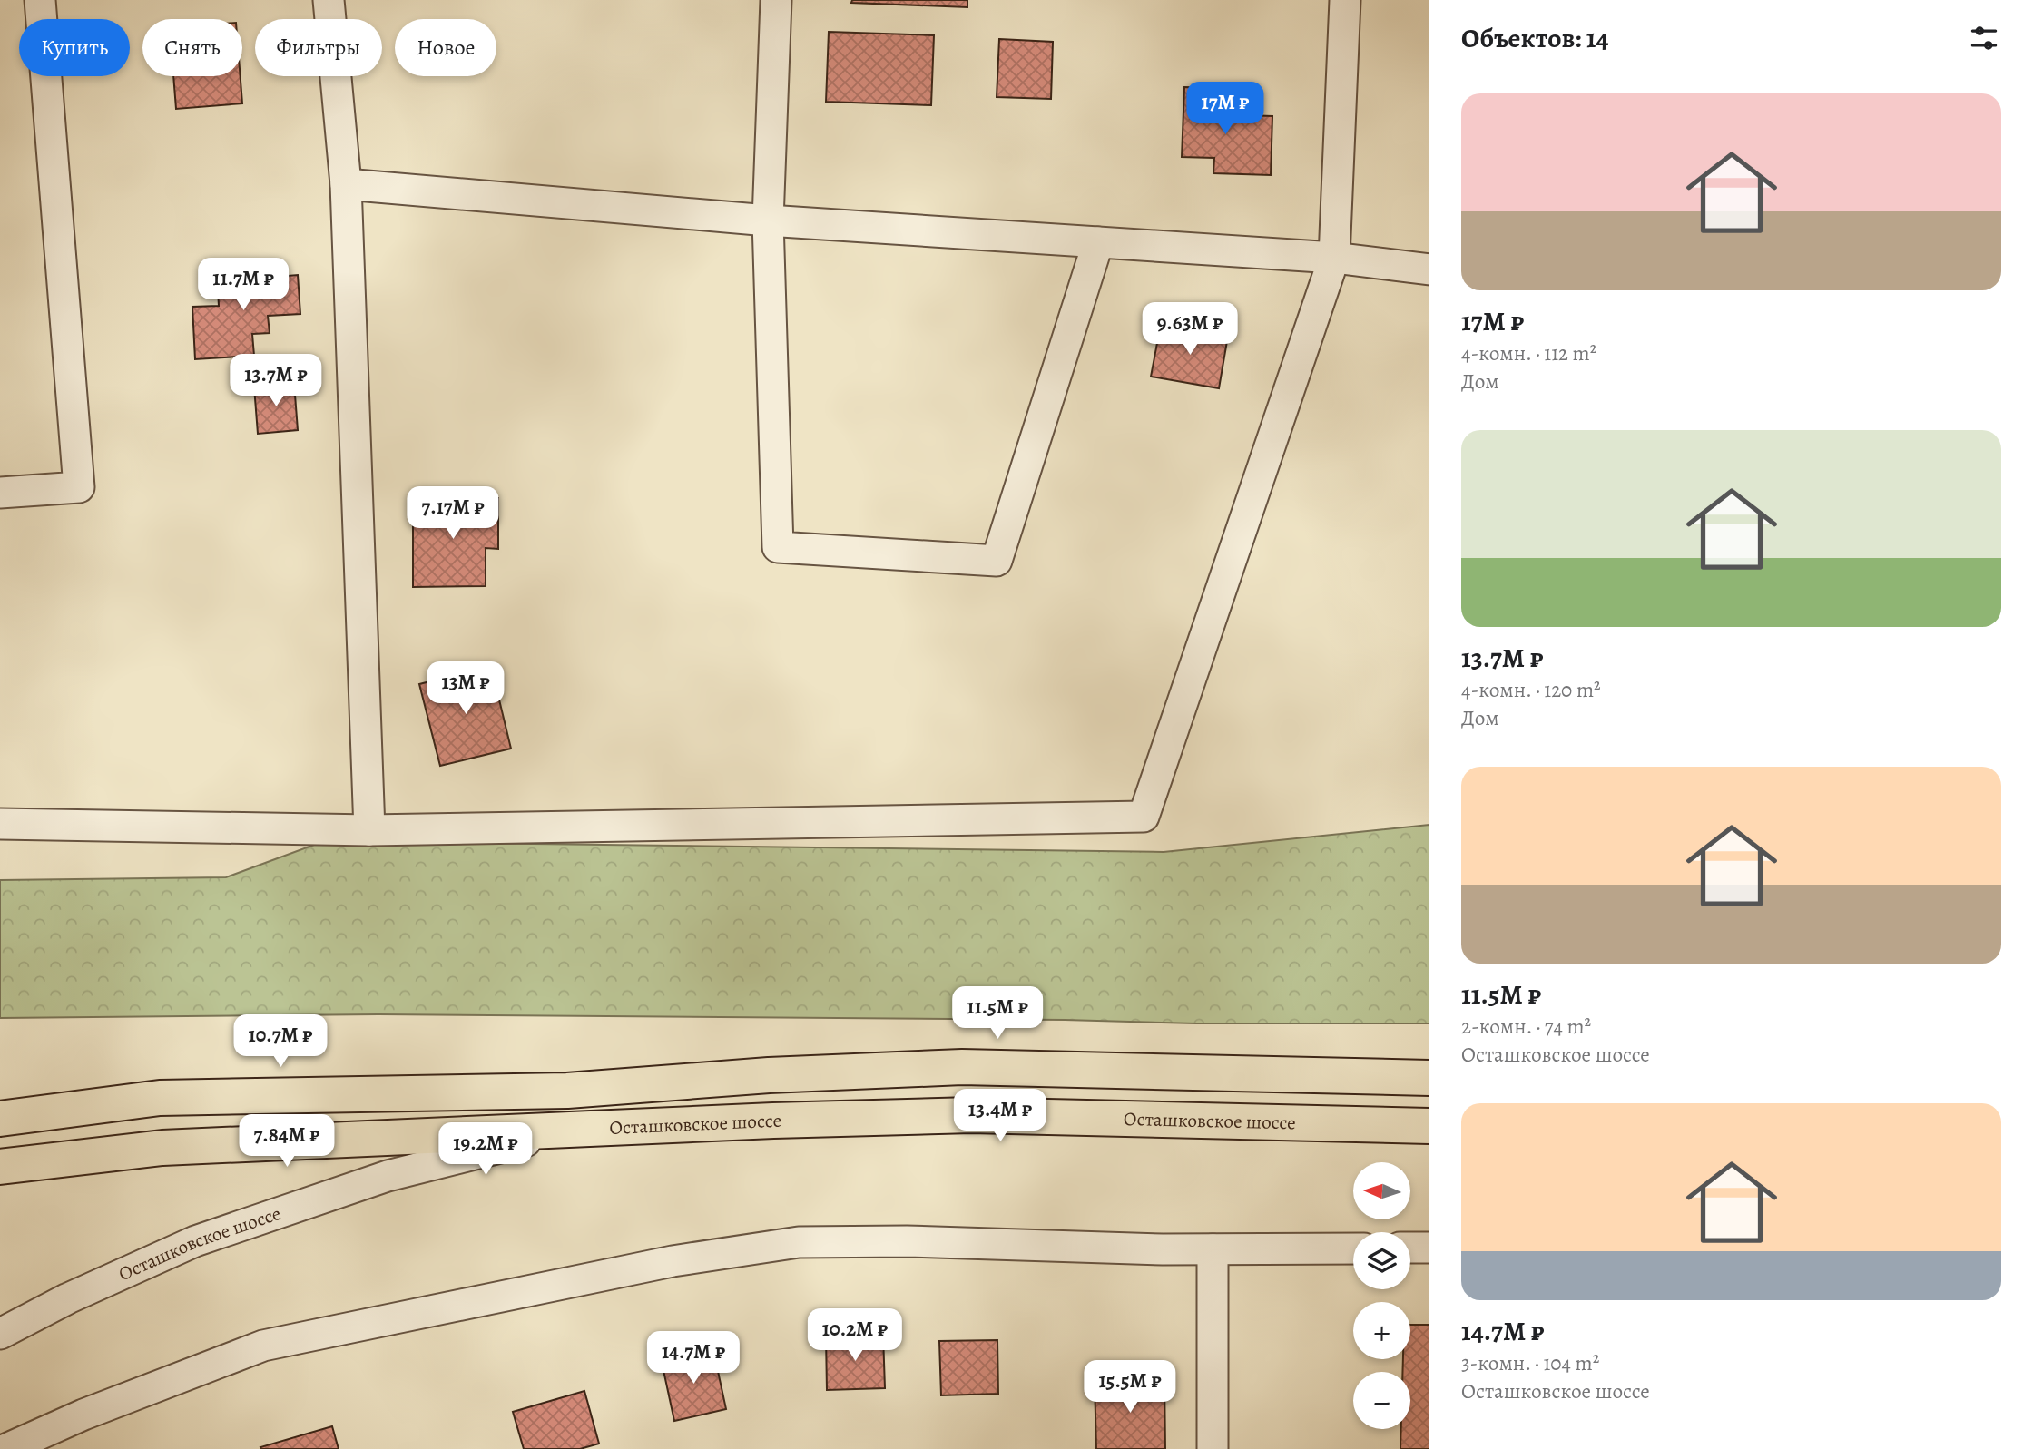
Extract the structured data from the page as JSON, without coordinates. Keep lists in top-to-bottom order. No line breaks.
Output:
{"streets":{"main road":["Осташковское шоссе"]},"north":"left","page":{"heading":"Объектов: 14","chip":["Купить","Снять","Фильтры","Новое"],"list":[{"name":"17M ₽","note":"4-комн. · 112 m² · Дом"},{"name":"13.7M ₽","note":"4-комн. · 120 m² · Дом"},{"name":"11.5M ₽","note":"2-комн. · 74 m² · Осташковское шоссе"},{"name":"14.7M ₽","note":"3-комн. · 104 m² · Осташковское шоссе"}],"price":["17M ₽","11.7M ₽","9.63M ₽","13.7M ₽","7.17M ₽","13M ₽","11.5M ₽","10.7M ₽","13.4M ₽","7.84M ₽","19.2M ₽","10.2M ₽","14.7M ₽","15.5M ₽"],"map_buttons":["+","−"]}}
